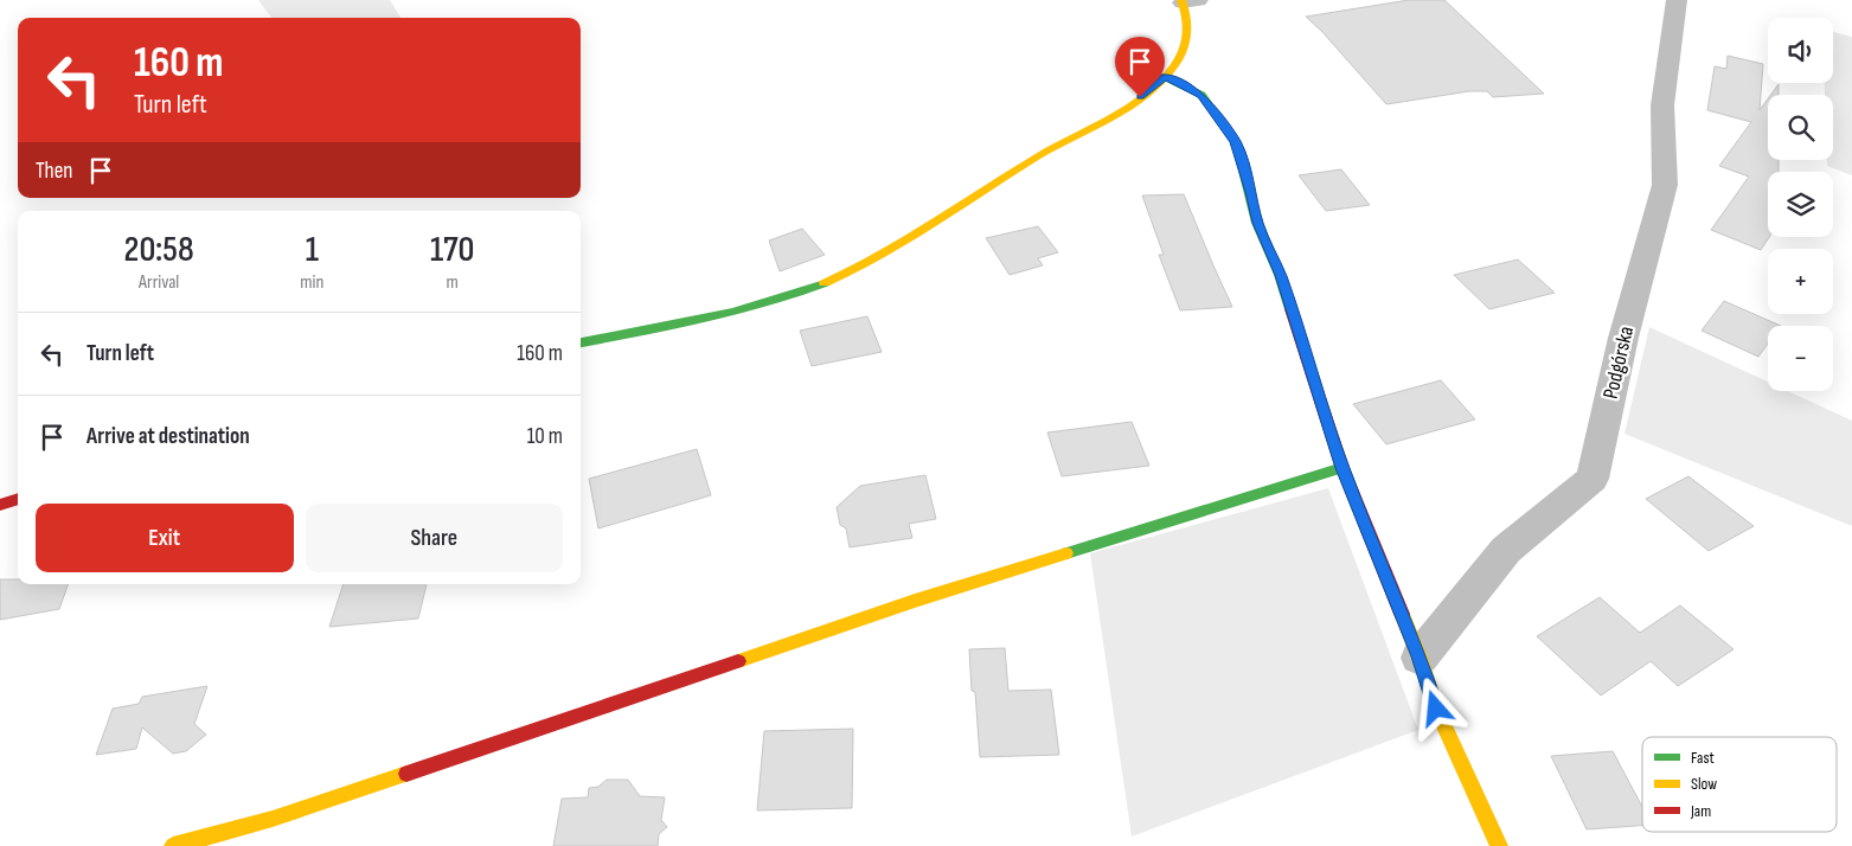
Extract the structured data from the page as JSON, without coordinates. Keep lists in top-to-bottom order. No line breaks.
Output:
{"streets":{"street":["Podgórska"]},"legend":["Fast","Slow","Jam"],"page":{"map_buttons":["+","−"],"turn":["160 m","Turn left"],"then":"Then","eta":["20:58","Arrival","1","min","170","m"],"list":[{"name":"Turn left","value":"160 m"},{"name":"Arrive at destination","value":"10 m"}],"buttons":["Exit","Share"]}}
